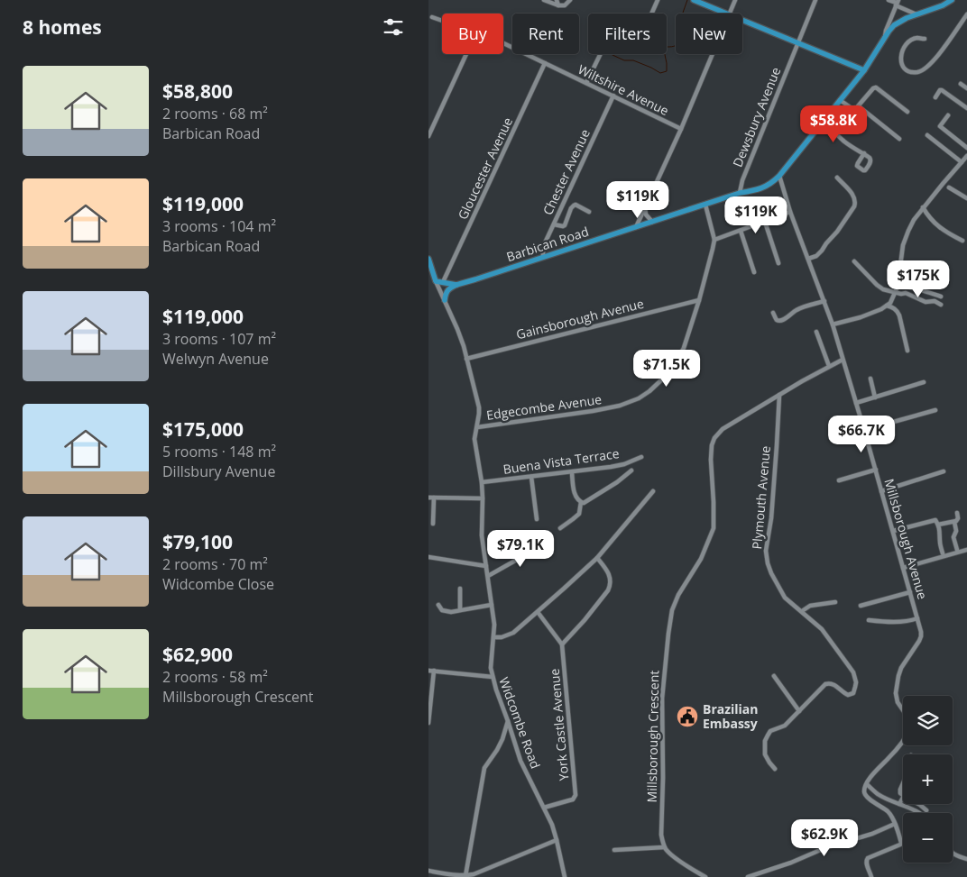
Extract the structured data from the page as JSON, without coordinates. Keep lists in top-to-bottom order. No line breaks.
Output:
{"streets":{"main road":["Barbican Road"],"street":["Wiltshire Avenue","Dewsbury Avenue","Gloucester Avenue","Chester Avenue","Gainsborough Avenue","Edgecombe Avenue","Buena Vista Terrace","Plymouth Avenue","Millsborough Avenue","Widcombe Road","York Castle Avenue","Millsborough Crescent"]},"crossings":[["Wiltshire Avenue","Gloucester Avenue"],["Wiltshire Avenue","Chester Avenue"],["Dewsbury Avenue","Barbican Road"],["Gloucester Avenue","Barbican Road"],["Chester Avenue","Barbican Road"],["Barbican Road","Edgecombe Avenue"],["Barbican Road","Millsborough Avenue"],["Barbican Road","Widcombe Road"],["Gainsborough Avenue","Edgecombe Avenue"],["Gainsborough Avenue","Widcombe Road"],["Edgecombe Avenue","Widcombe Road"],["Buena Vista Terrace","Widcombe Road"],["Plymouth Avenue","Millsborough Crescent"],["Millsborough Avenue","Millsborough Crescent"],["Widcombe Road","York Castle Avenue"]],"places":{"public building":["Brazilian Embassy"]},"page":{"heading":"8 homes","chip":["Buy","Rent","Filters","New"],"list":[{"name":"$58,800","note":"2 rooms · 68 m² · Barbican Road"},{"name":"$119,000","note":"3 rooms · 104 m² · Barbican Road"},{"name":"$119,000","note":"3 rooms · 107 m² · Welwyn Avenue"},{"name":"$175,000","note":"5 rooms · 148 m² · Dillsbury Avenue"},{"name":"$79,100","note":"2 rooms · 70 m² · Widcombe Close"},{"name":"$62,900","note":"2 rooms · 58 m² · Millsborough Crescent"}],"price":["$58.8K","$119K","$119K","$175K","$71.5K","$66.7K","$79.1K","$62.9K"],"map_buttons":["+","−"]}}
